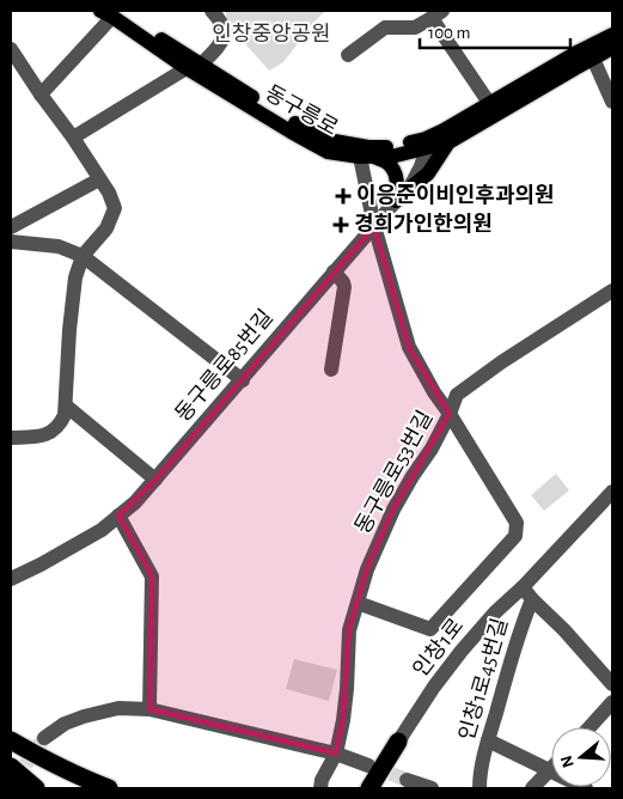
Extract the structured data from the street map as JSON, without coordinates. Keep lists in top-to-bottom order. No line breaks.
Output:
{"streets":{"main road":["동구릉로"],"street":["동구릉로85번길","동구릉로53번길","인창1로","인창1로45번길"]},"crossings":[["동구릉로","동구릉로85번길"],["인창1로","인창1로45번길"]],"parks":["인창중앙공원"],"places":{"health":["이응준이비인후과의원","경희가인한의원"]},"scale_bar":"100 m","north":"left"}
